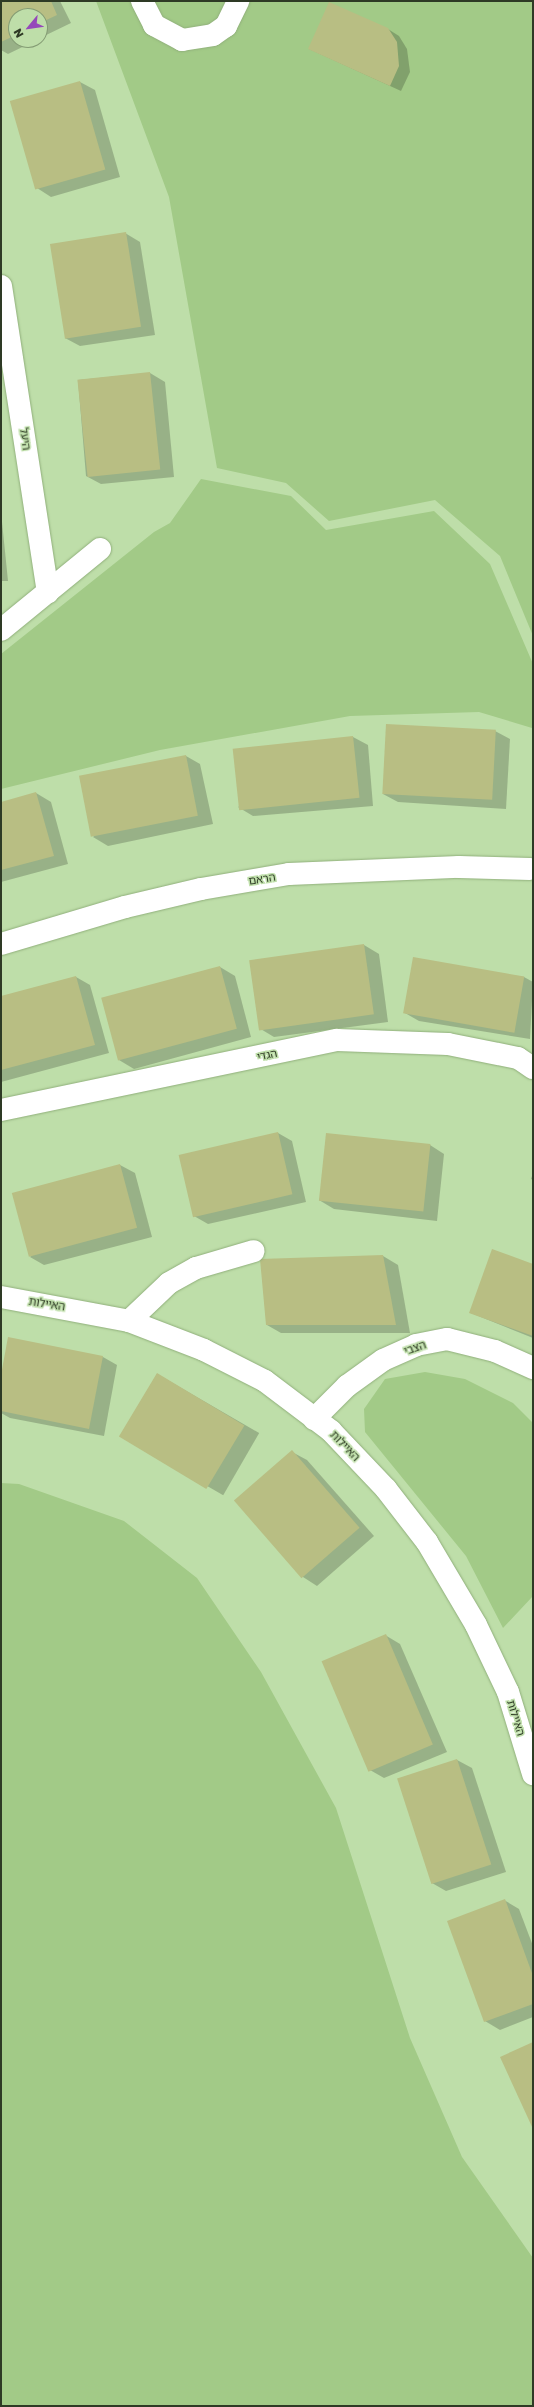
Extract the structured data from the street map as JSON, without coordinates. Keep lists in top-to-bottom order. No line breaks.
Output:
{"streets":{"street":["היעל","הראם","הגדי","האיילות","הצבי"]},"crossings":[["האיילות","הצבי"]],"north":"bottom left"}
